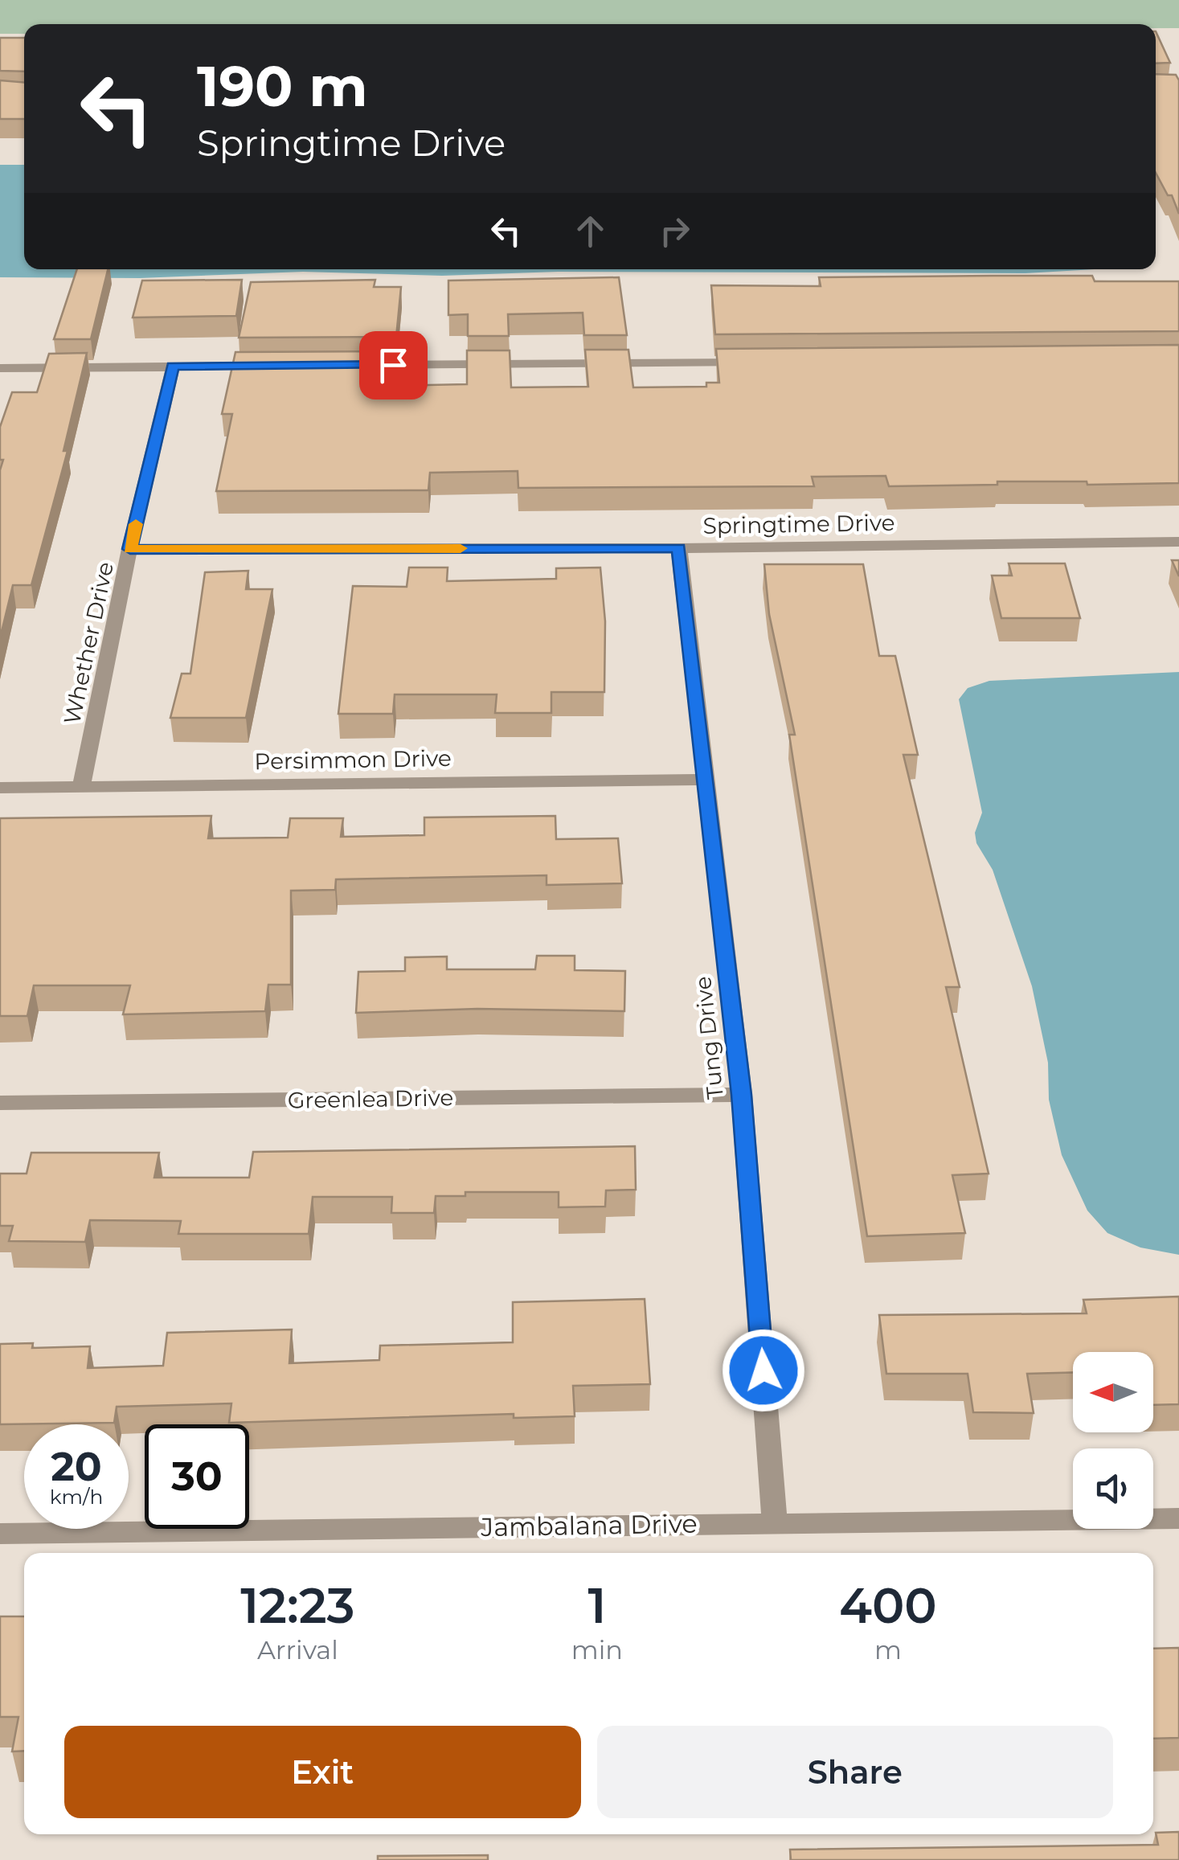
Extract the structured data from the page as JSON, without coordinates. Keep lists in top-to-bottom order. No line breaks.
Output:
{"streets":{"street":["Springtime Drive","Whether Drive","Persimmon Drive","Tung Drive","Greenlea Drive","Jambalana Drive"]},"crossings":[["Springtime Drive","Whether Drive"],["Springtime Drive","Tung Drive"],["Whether Drive","Persimmon Drive"],["Persimmon Drive","Tung Drive"],["Tung Drive","Greenlea Drive"],["Tung Drive","Jambalana Drive"]],"north":"left","page":{"turn":["190 m","Springtime Drive"],"speed":"20 km/h","limit":"30","eta":["12:23","Arrival","1","min","400","m"],"buttons":["Exit","Share"]}}
